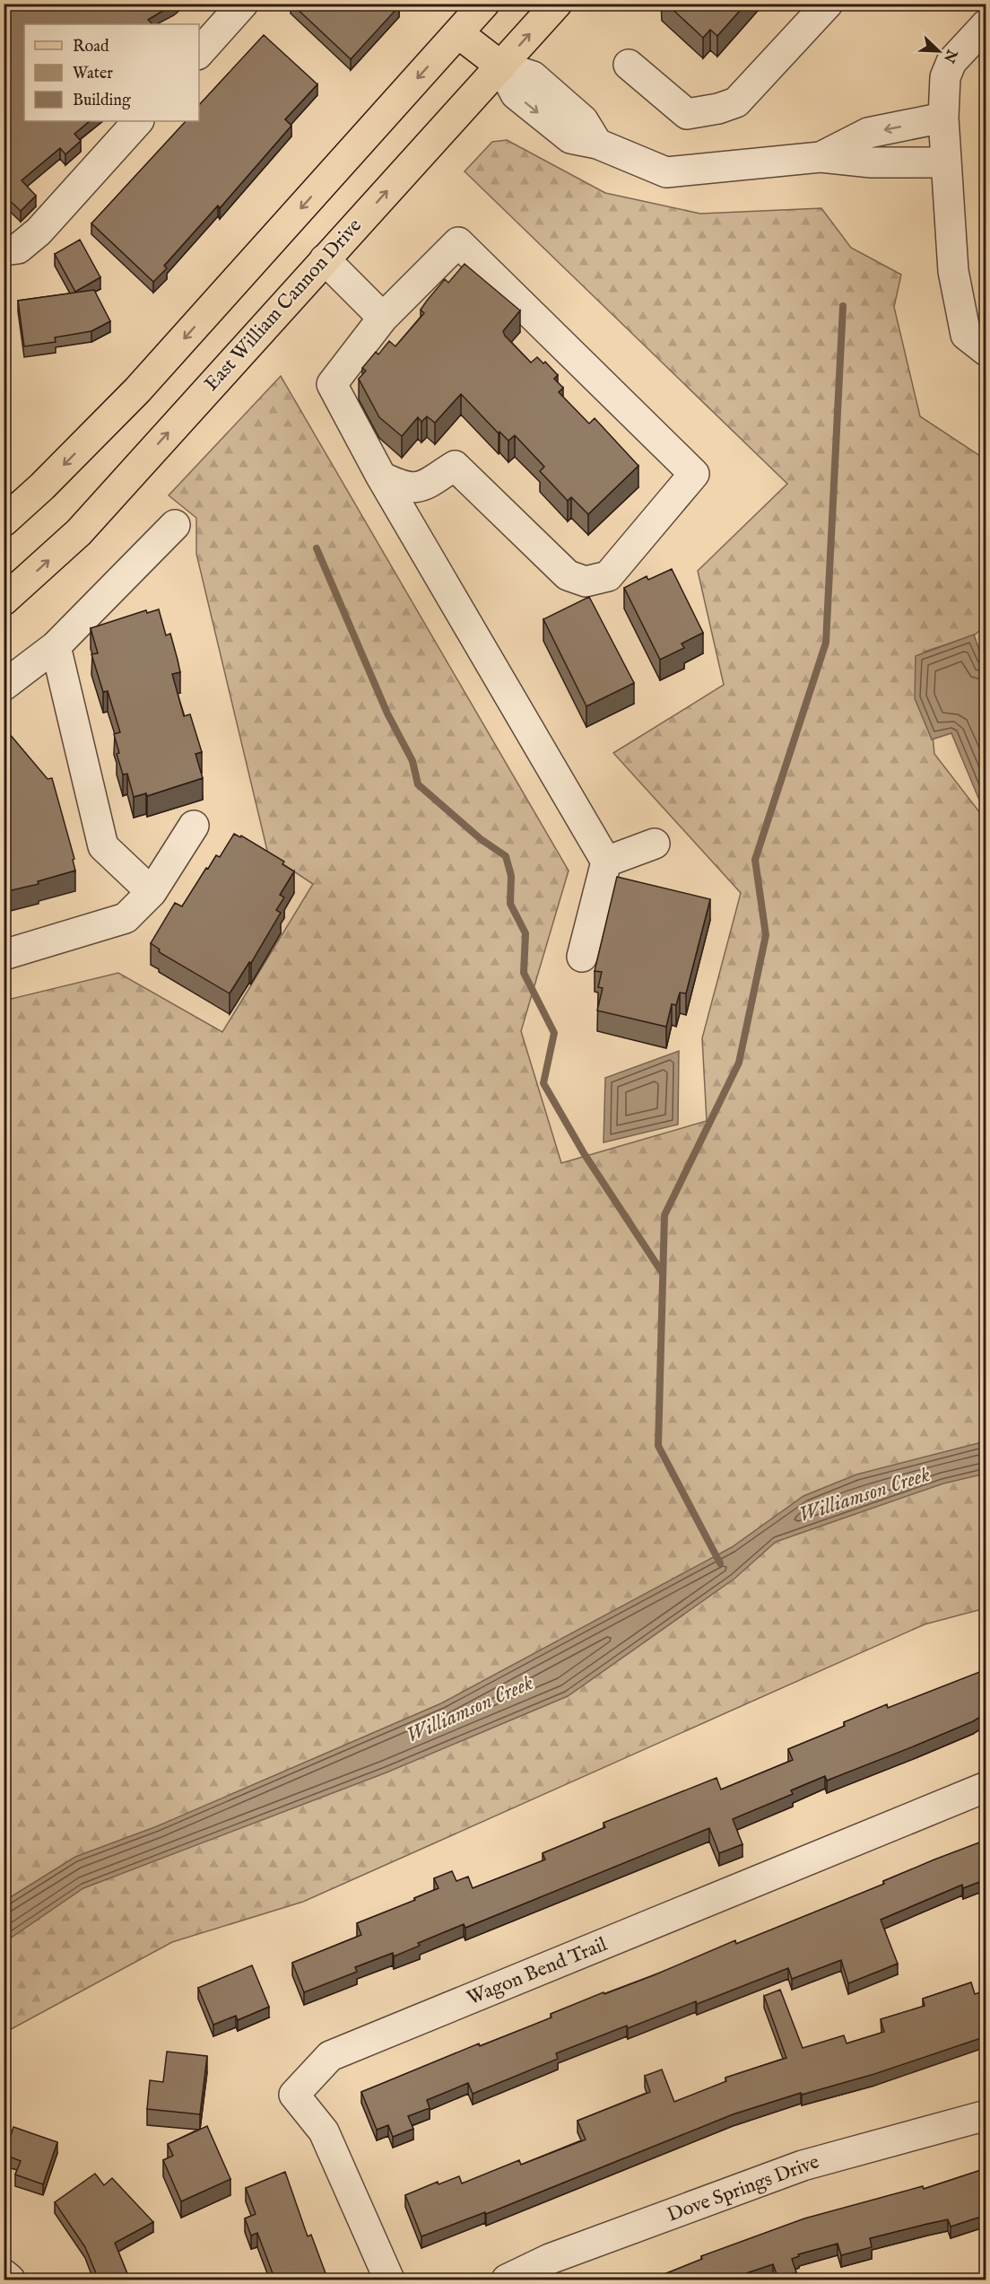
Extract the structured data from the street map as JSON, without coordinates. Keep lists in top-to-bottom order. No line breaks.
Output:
{"streets":{"main road":["East William Cannon Drive"],"street":["Wagon Bend Trail","Dove Springs Drive"]},"water":["Williamson Creek"],"legend":["Road","Water","Building"],"north":"bottom right"}
